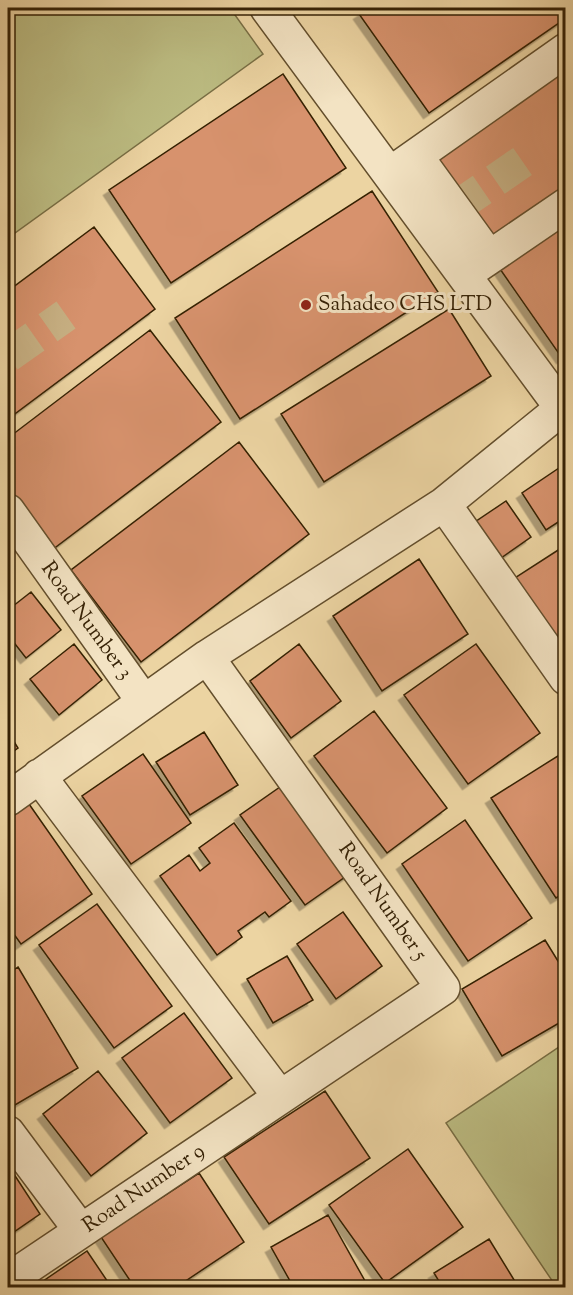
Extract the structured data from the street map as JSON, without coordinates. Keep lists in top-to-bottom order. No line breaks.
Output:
{"streets":{"street":["Road Number 3","Road Number 5","Road Number 9"]},"crossings":[["Road Number 5","Road Number 9"]],"places":["Sahadeo CHS LTD"]}
